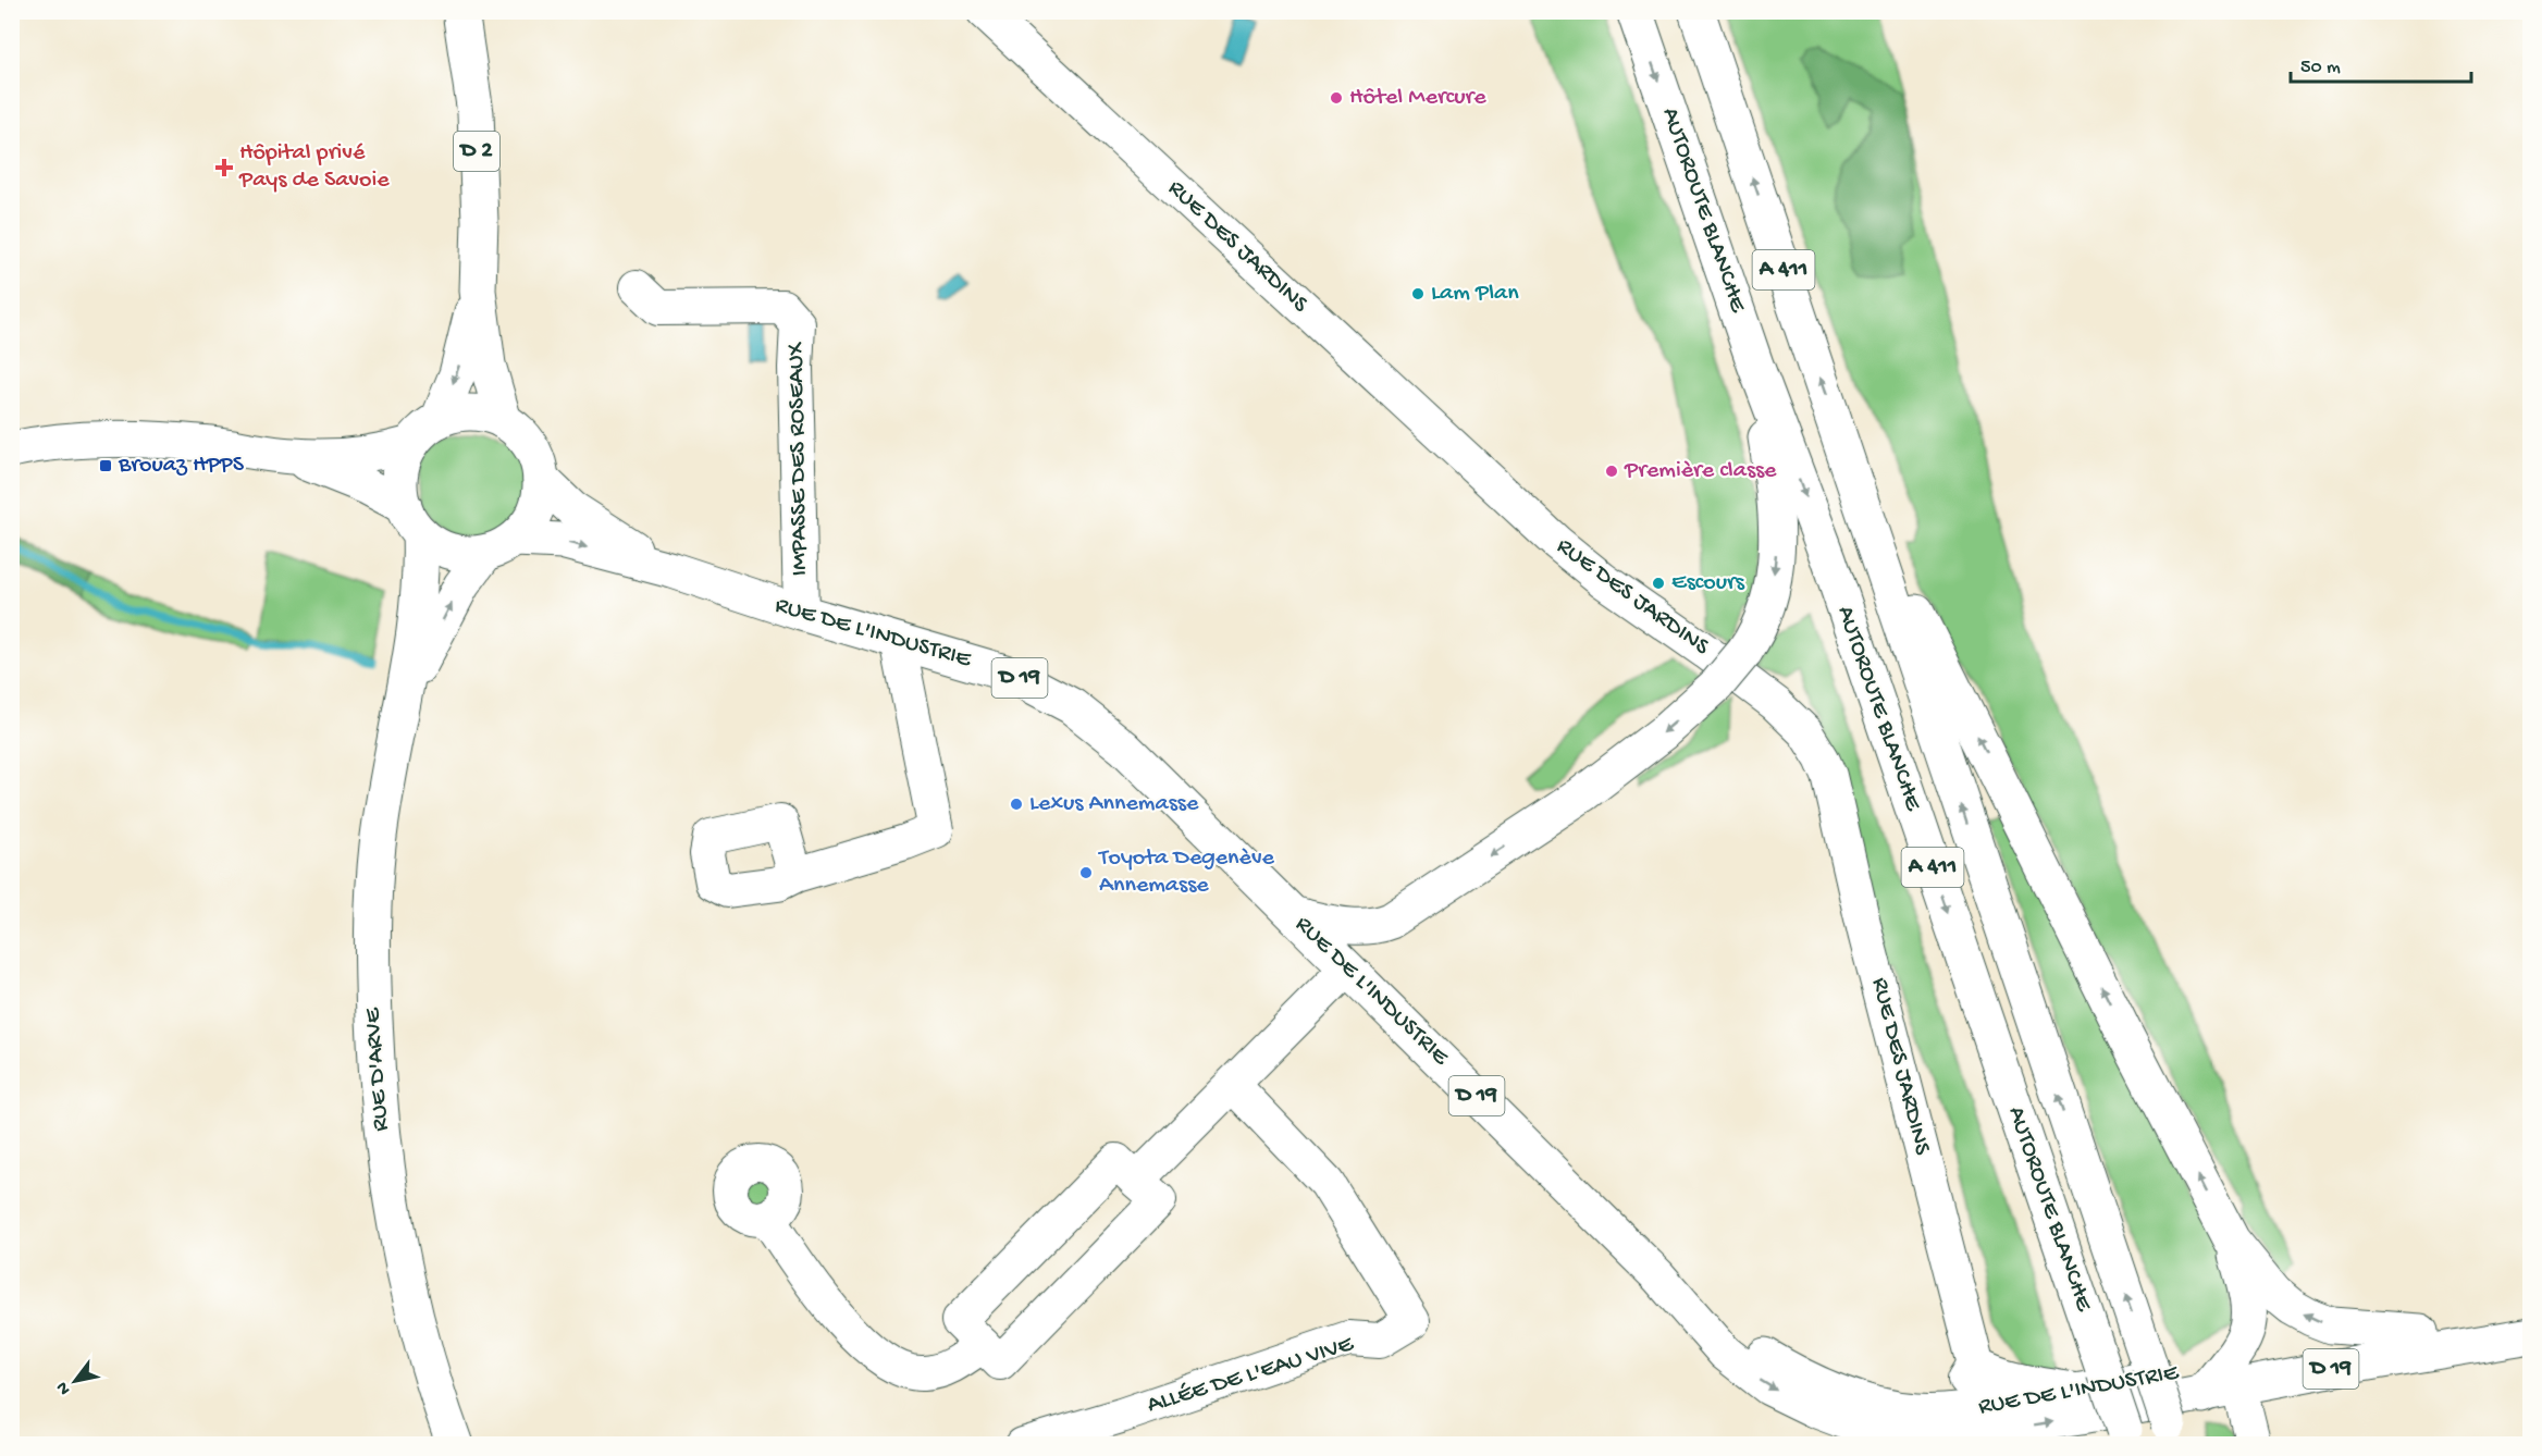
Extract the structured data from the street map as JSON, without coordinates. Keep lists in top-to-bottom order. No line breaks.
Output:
{"streets":{"main road":["D 2","AUTOROUTE BLANCHE","A 411","RUE DE L'INDUSTRIE","D 19","RUE D'ARVE"],"street":["RUE DES JARDINS","IMPASSE DES ROSEAUX","ALLÉE DE L'EAU VIVE"]},"crossings":[["D 2","RUE DE L'INDUSTRIE"],["D 2","RUE D'ARVE"],["AUTOROUTE BLANCHE","RUE DE L'INDUSTRIE"],["RUE DES JARDINS","RUE DE L'INDUSTRIE"],["IMPASSE DES ROSEAUX","RUE DE L'INDUSTRIE"],["RUE DE L'INDUSTRIE","RUE D'ARVE"]],"places":{"other":["Hôtel Mercure","Lam Plan","Première classe","Escours","Lexus Annemasse","Toyota Degenève Annemasse"],"health":["Hôpital privé Pays de Savoie"],"transit":["Brouaz HPPS"]},"scale_bar":"50 m","north":"bottom left"}
